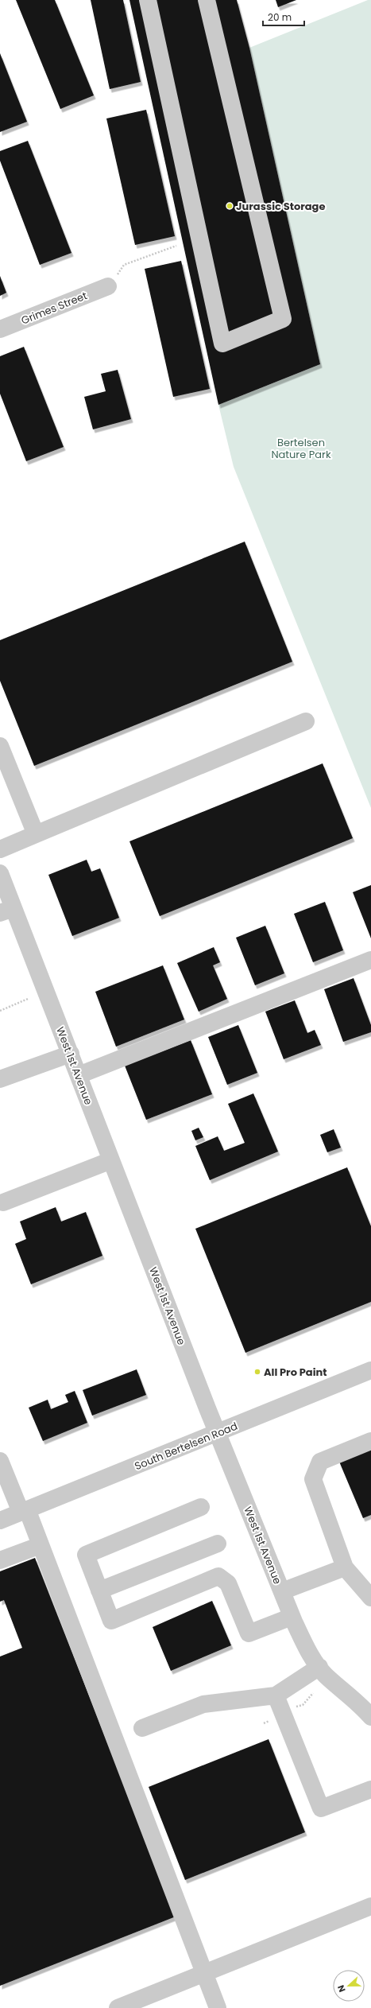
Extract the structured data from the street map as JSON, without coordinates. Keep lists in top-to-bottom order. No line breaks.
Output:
{"streets":{"street":["Grimes Street","West 1st Avenue","South Bertelsen Road"]},"crossings":[["West 1st Avenue","South Bertelsen Road"]],"parks":["Bertelsen Nature Park"],"places":["Jurassic Storage","All Pro Paint"],"scale_bar":"20 m","north":"left"}
